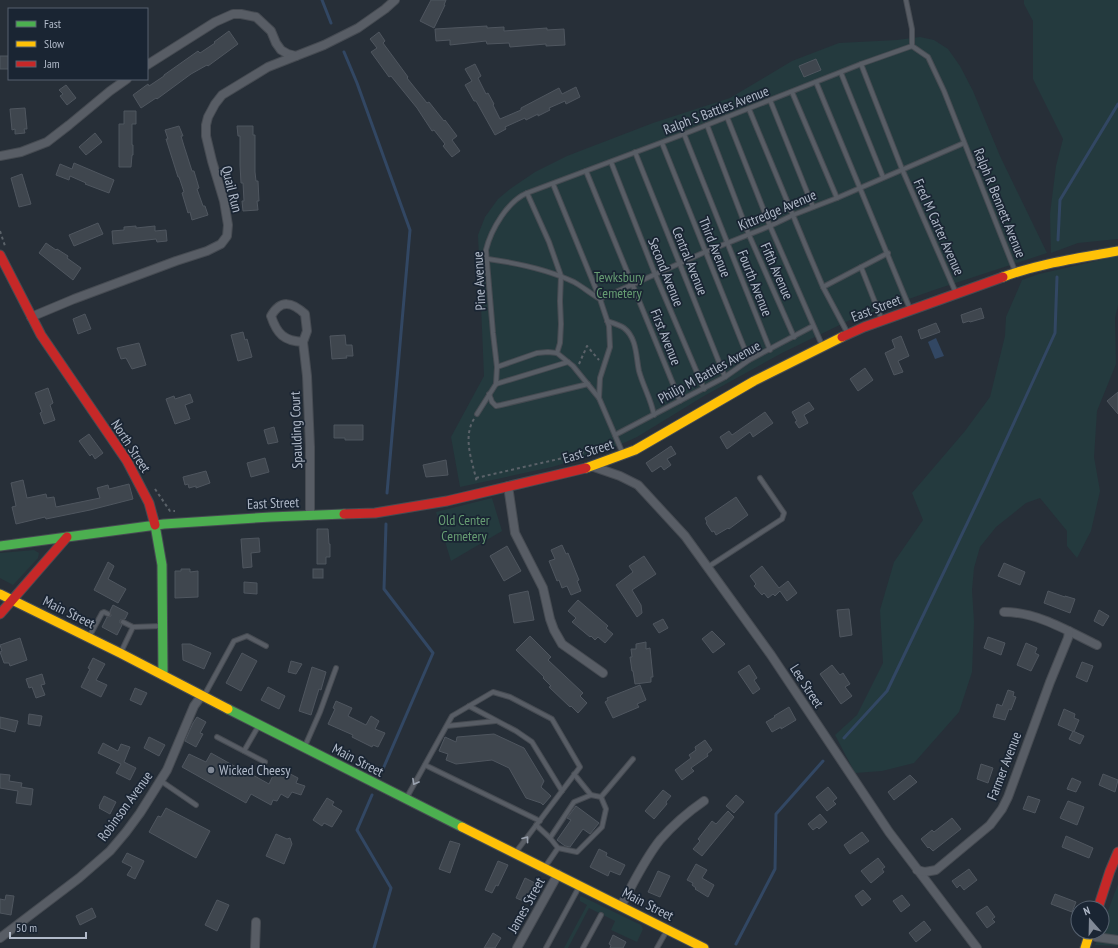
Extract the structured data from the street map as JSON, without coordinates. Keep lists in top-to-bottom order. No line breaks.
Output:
{"streets":{"main road":["East Street","North Street","Main Street"],"street":["Quail Run","Spaulding Court","Lee Street","Farmer Avenue","Robinson Avenue","James Street"],"lane":["Ralph S Battles Avenue","Ralph R Bennett Avenue","Kittredge Avenue","Fred M Carter Avenue","Third Avenue","Central Avenue","Fifth Avenue","Second Avenue","Pine Avenue","Fourth Avenue","First Avenue","Philip M Battles Avenue"]},"crossings":[["Ralph S Battles Avenue","Ralph R Bennett Avenue"],["Ralph S Battles Avenue","Fred M Carter Avenue"],["Ralph S Battles Avenue","Third Avenue"],["Ralph S Battles Avenue","Central Avenue"],["Ralph S Battles Avenue","Fifth Avenue"],["Ralph S Battles Avenue","Second Avenue"],["Ralph S Battles Avenue","Pine Avenue"],["Ralph S Battles Avenue","Fourth Avenue"],["Ralph S Battles Avenue","First Avenue"],["Quail Run","North Street"],["Ralph R Bennett Avenue","Kittredge Avenue"],["Ralph R Bennett Avenue","East Street"],["Kittredge Avenue","Fred M Carter Avenue"],["Kittredge Avenue","Third Avenue"],["Kittredge Avenue","Central Avenue"],["Kittredge Avenue","Fifth Avenue"],["Kittredge Avenue","Second Avenue"],["Kittredge Avenue","Fourth Avenue"],["Kittredge Avenue","First Avenue"],["Fred M Carter Avenue","East Street"],["Third Avenue","Philip M Battles Avenue"],["Central Avenue","Philip M Battles Avenue"],["Fifth Avenue","Philip M Battles Avenue"],["Second Avenue","Philip M Battles Avenue"],["Fourth Avenue","Philip M Battles Avenue"],["East Street","Spaulding Court"],["East Street","North Street"],["East Street","Lee Street"],["First Avenue","Philip M Battles Avenue"],["North Street","Main Street"],["Main Street","Robinson Avenue"],["Main Street","James Street"],["Lee Street","Farmer Avenue"]],"parks":["Tewksbury Cemetery","Old Center Cemetery"],"places":["Wicked Cheesy"],"legend":["Fast","Slow","Jam"],"scale_bar":"50 m","north":"top"}
